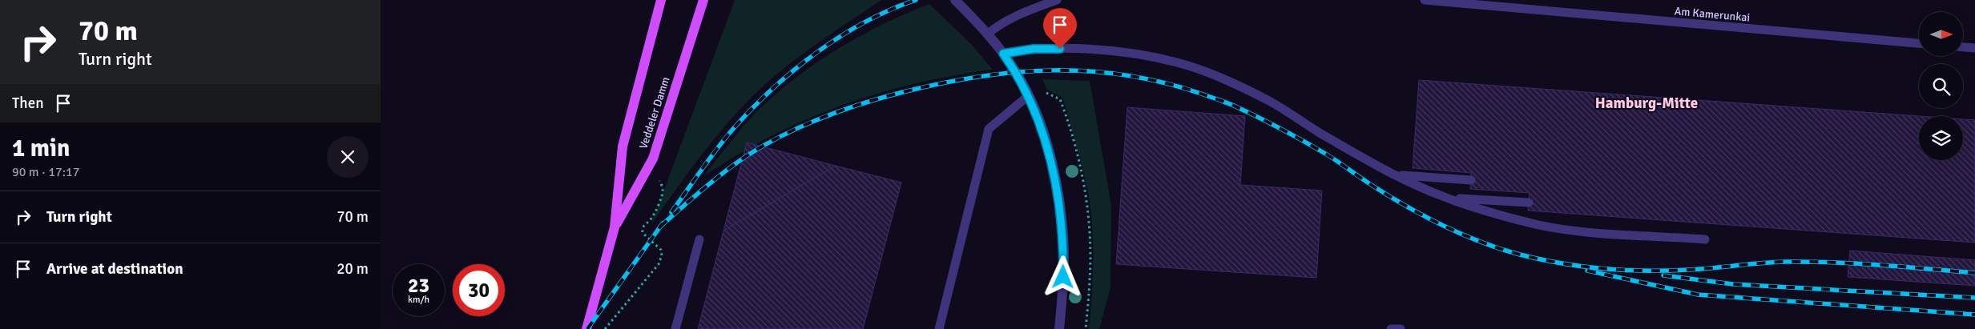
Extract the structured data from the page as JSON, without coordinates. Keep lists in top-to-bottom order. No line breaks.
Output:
{"streets":{"main road":["Veddeler Damm"],"lane":["Am Kamerunkai"]},"districts":["Hamburg-Mitte"],"north":"right","page":{"turn":["70 m","Turn right"],"then":"Then","heading":["1 min","90 m · 17:17"],"list":[{"name":"Turn right","value":"70 m"},{"name":"Arrive at destination","value":"20 m"}],"speed":"23 km/h","limit":"30"}}
